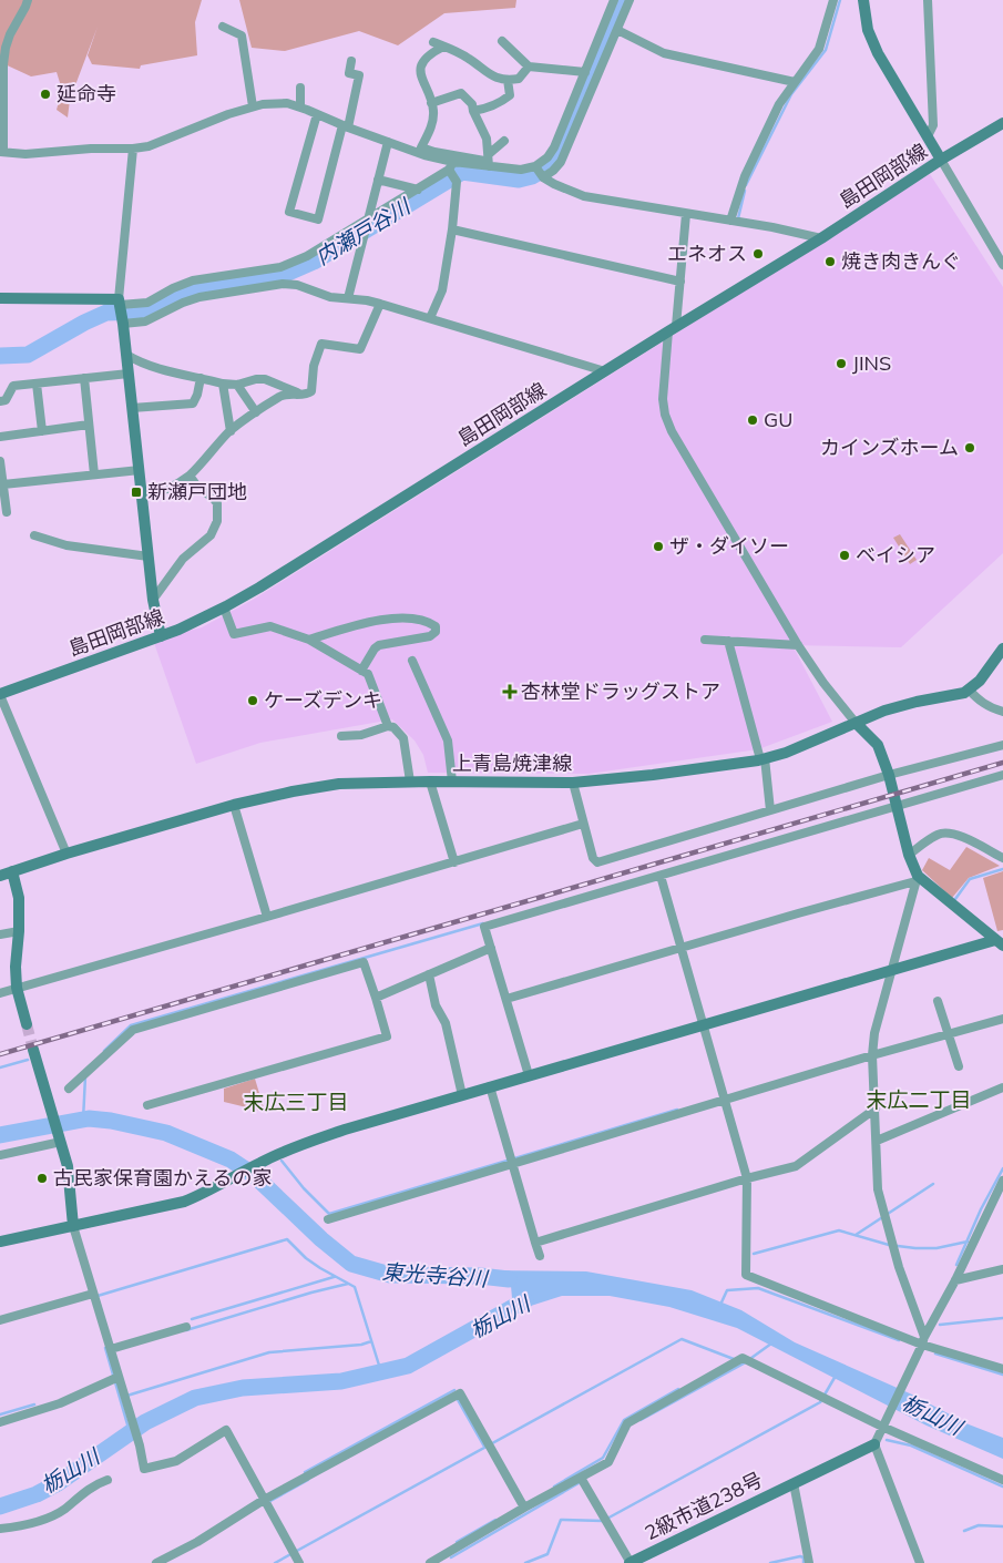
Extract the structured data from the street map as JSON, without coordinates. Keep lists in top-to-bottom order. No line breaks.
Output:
{"streets":{"street":["島田岡部線","上青島焼津線","2級市道238号"]},"districts":["末広二丁目","末広三丁目"],"water":["内瀬戸谷川","東光寺谷川","栃山川"],"places":{"other":["延命寺","エネオス","焼き肉きんぐ","JINS","GU","カインズホーム","ザ・ダイソー","ベイシア","ケーズデンキ","古民家保育園かえるの家"],"transit":["新瀬戸団地"],"health":["杏林堂ドラッグストア"]}}
